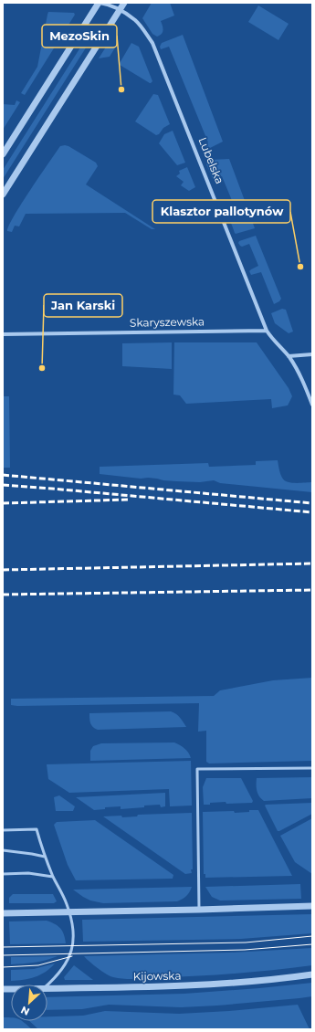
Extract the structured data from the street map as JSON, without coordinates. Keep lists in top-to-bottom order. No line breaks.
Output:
{"streets":{"street":["Lubelska","Skaryszewska","Kijowska"]},"crossings":[["Lubelska","Skaryszewska"]],"places":["MezoSkin","Klasztor pallotynów","Jan Karski"],"north":"bottom left"}
